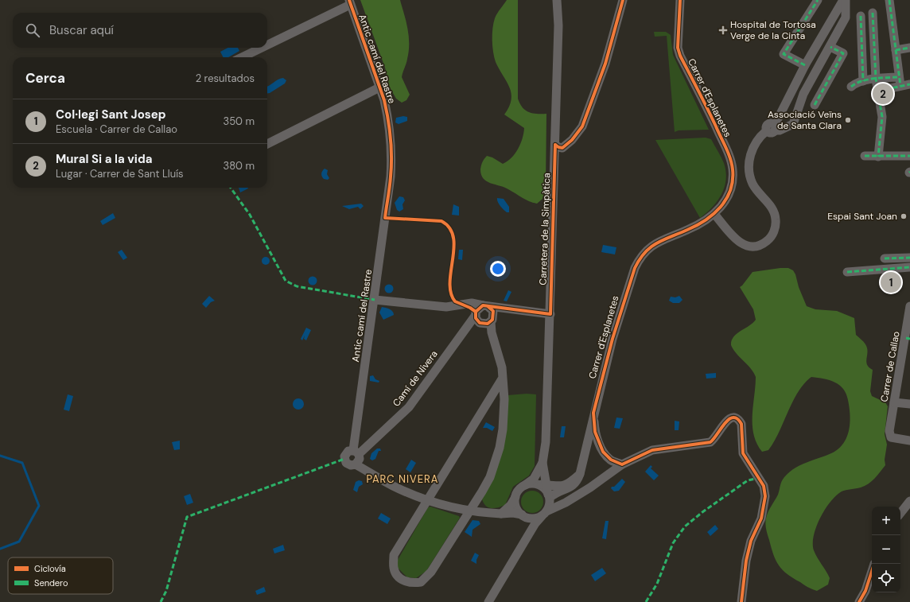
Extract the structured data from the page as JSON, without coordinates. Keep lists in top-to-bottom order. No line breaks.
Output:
{"streets":{"street":["Antic camí del Rastre","Carrer d'Esplanetes","Carretera de la Simpàtica","Carrer de Callao","Camí de Nivera"]},"crossings":[["Antic camí del Rastre","Camí de Nivera"],["Carrer d'Esplanetes","Carretera de la Simpàtica"]],"districts":["PARC NIVERA"],"places":{"health":["Hospital de Tortosa Verge de la Cinta"],"other":["Associació Veïns de Santa Clara","Espai Sant Joan"]},"legend":["Ciclovía","Sendero"],"page":{"search":"Buscar aquí","heading":["Cerca","2 resultados"],"pins":["2","1"],"list":[{"mark":"1","name":"Col·legi Sant Josep","note":"Escuela · Carrer de Callao","value":"350 m"},{"mark":"2","name":"Mural Si a la vida","note":"Lugar · Carrer de Sant Lluís","value":"380 m"}],"map_buttons":["+","−"]}}
